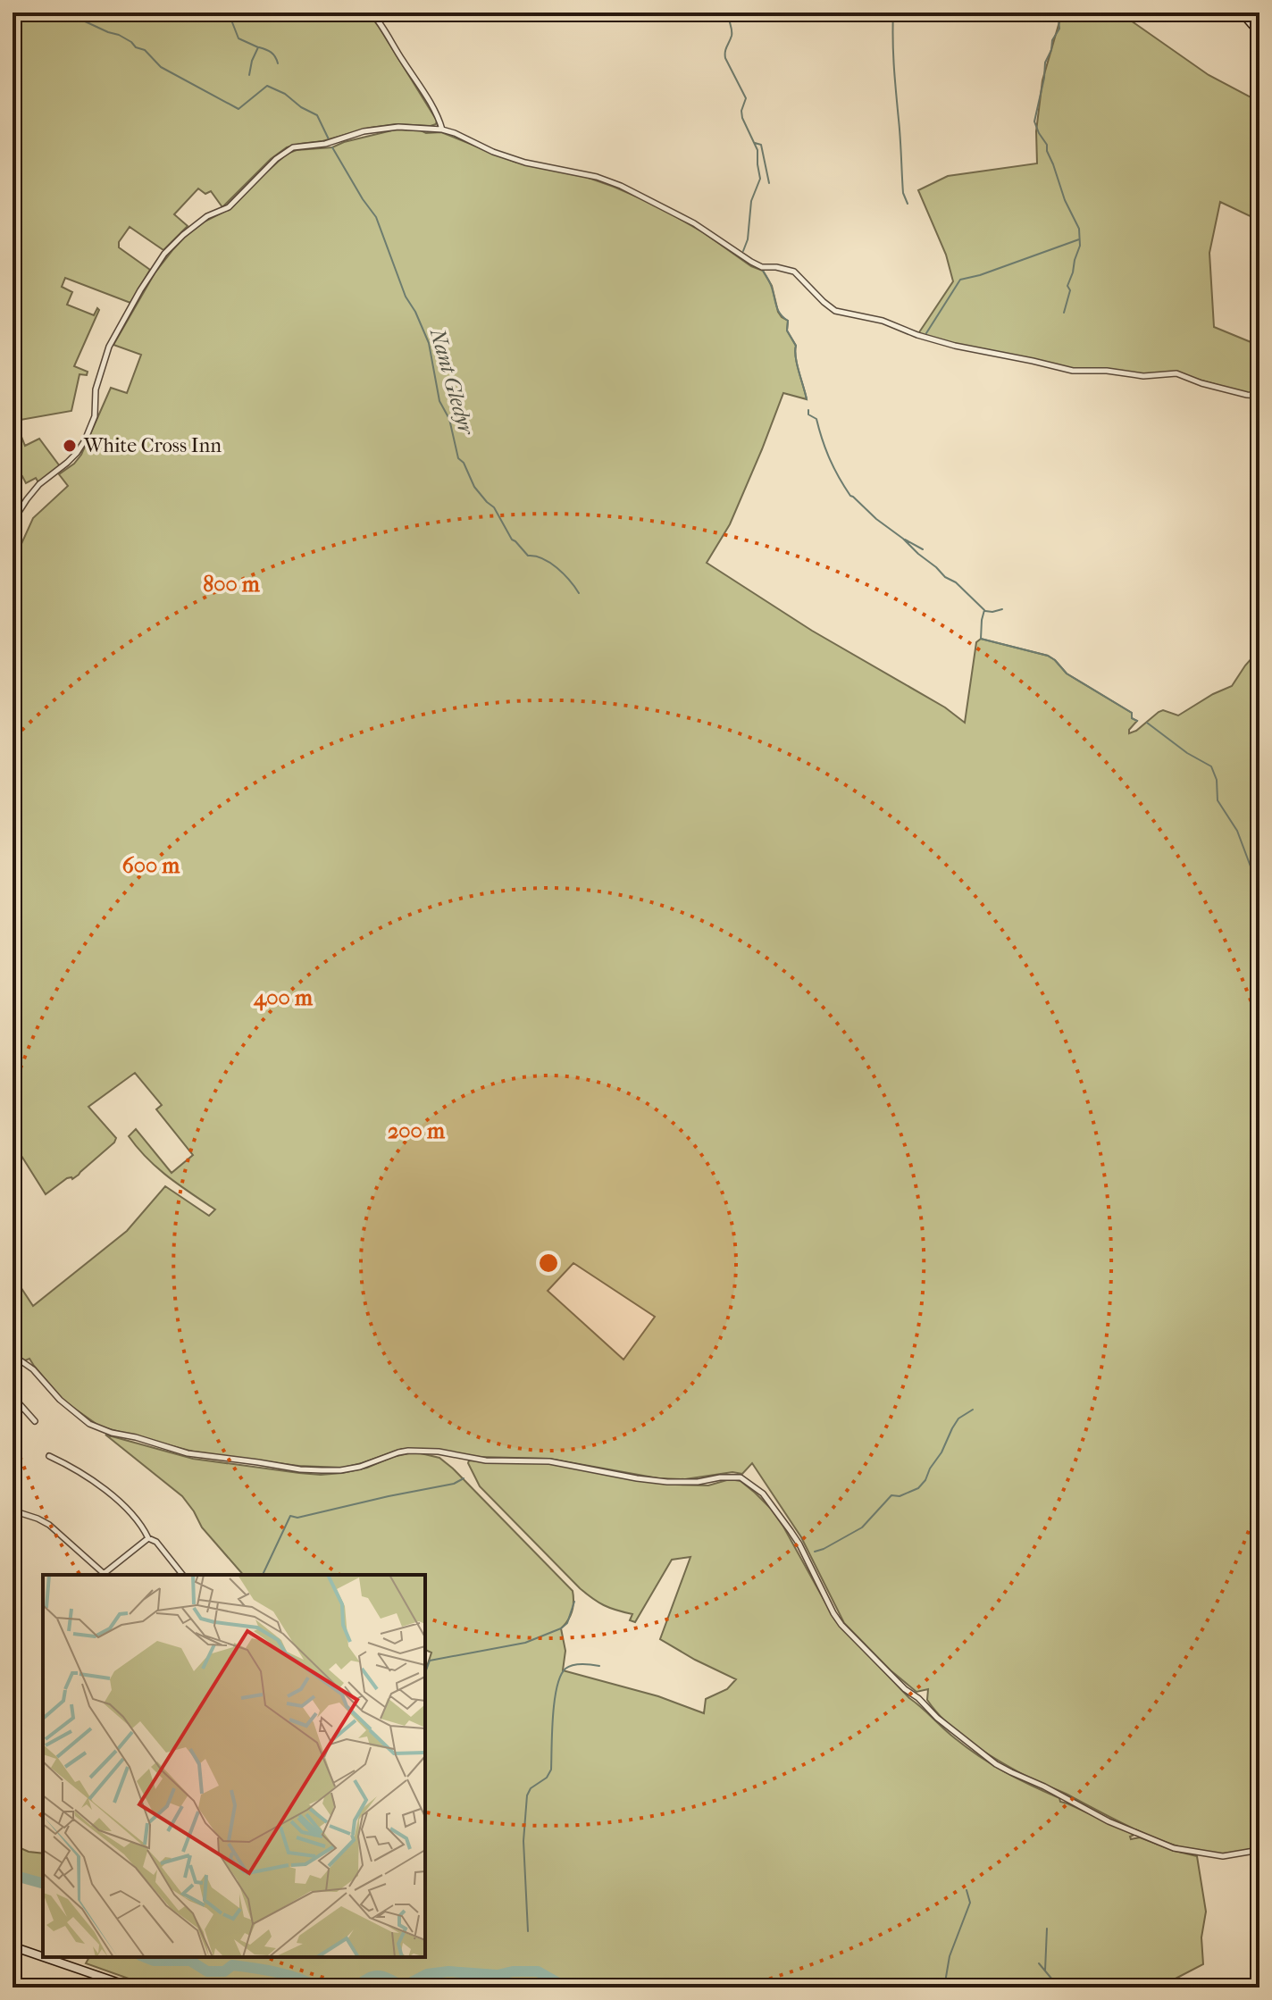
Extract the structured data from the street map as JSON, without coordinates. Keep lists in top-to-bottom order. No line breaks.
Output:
{"water":["Nant Gledyr"],"places":["White Cross Inn"],"rings":["800 m","600 m","400 m","200 m"]}
